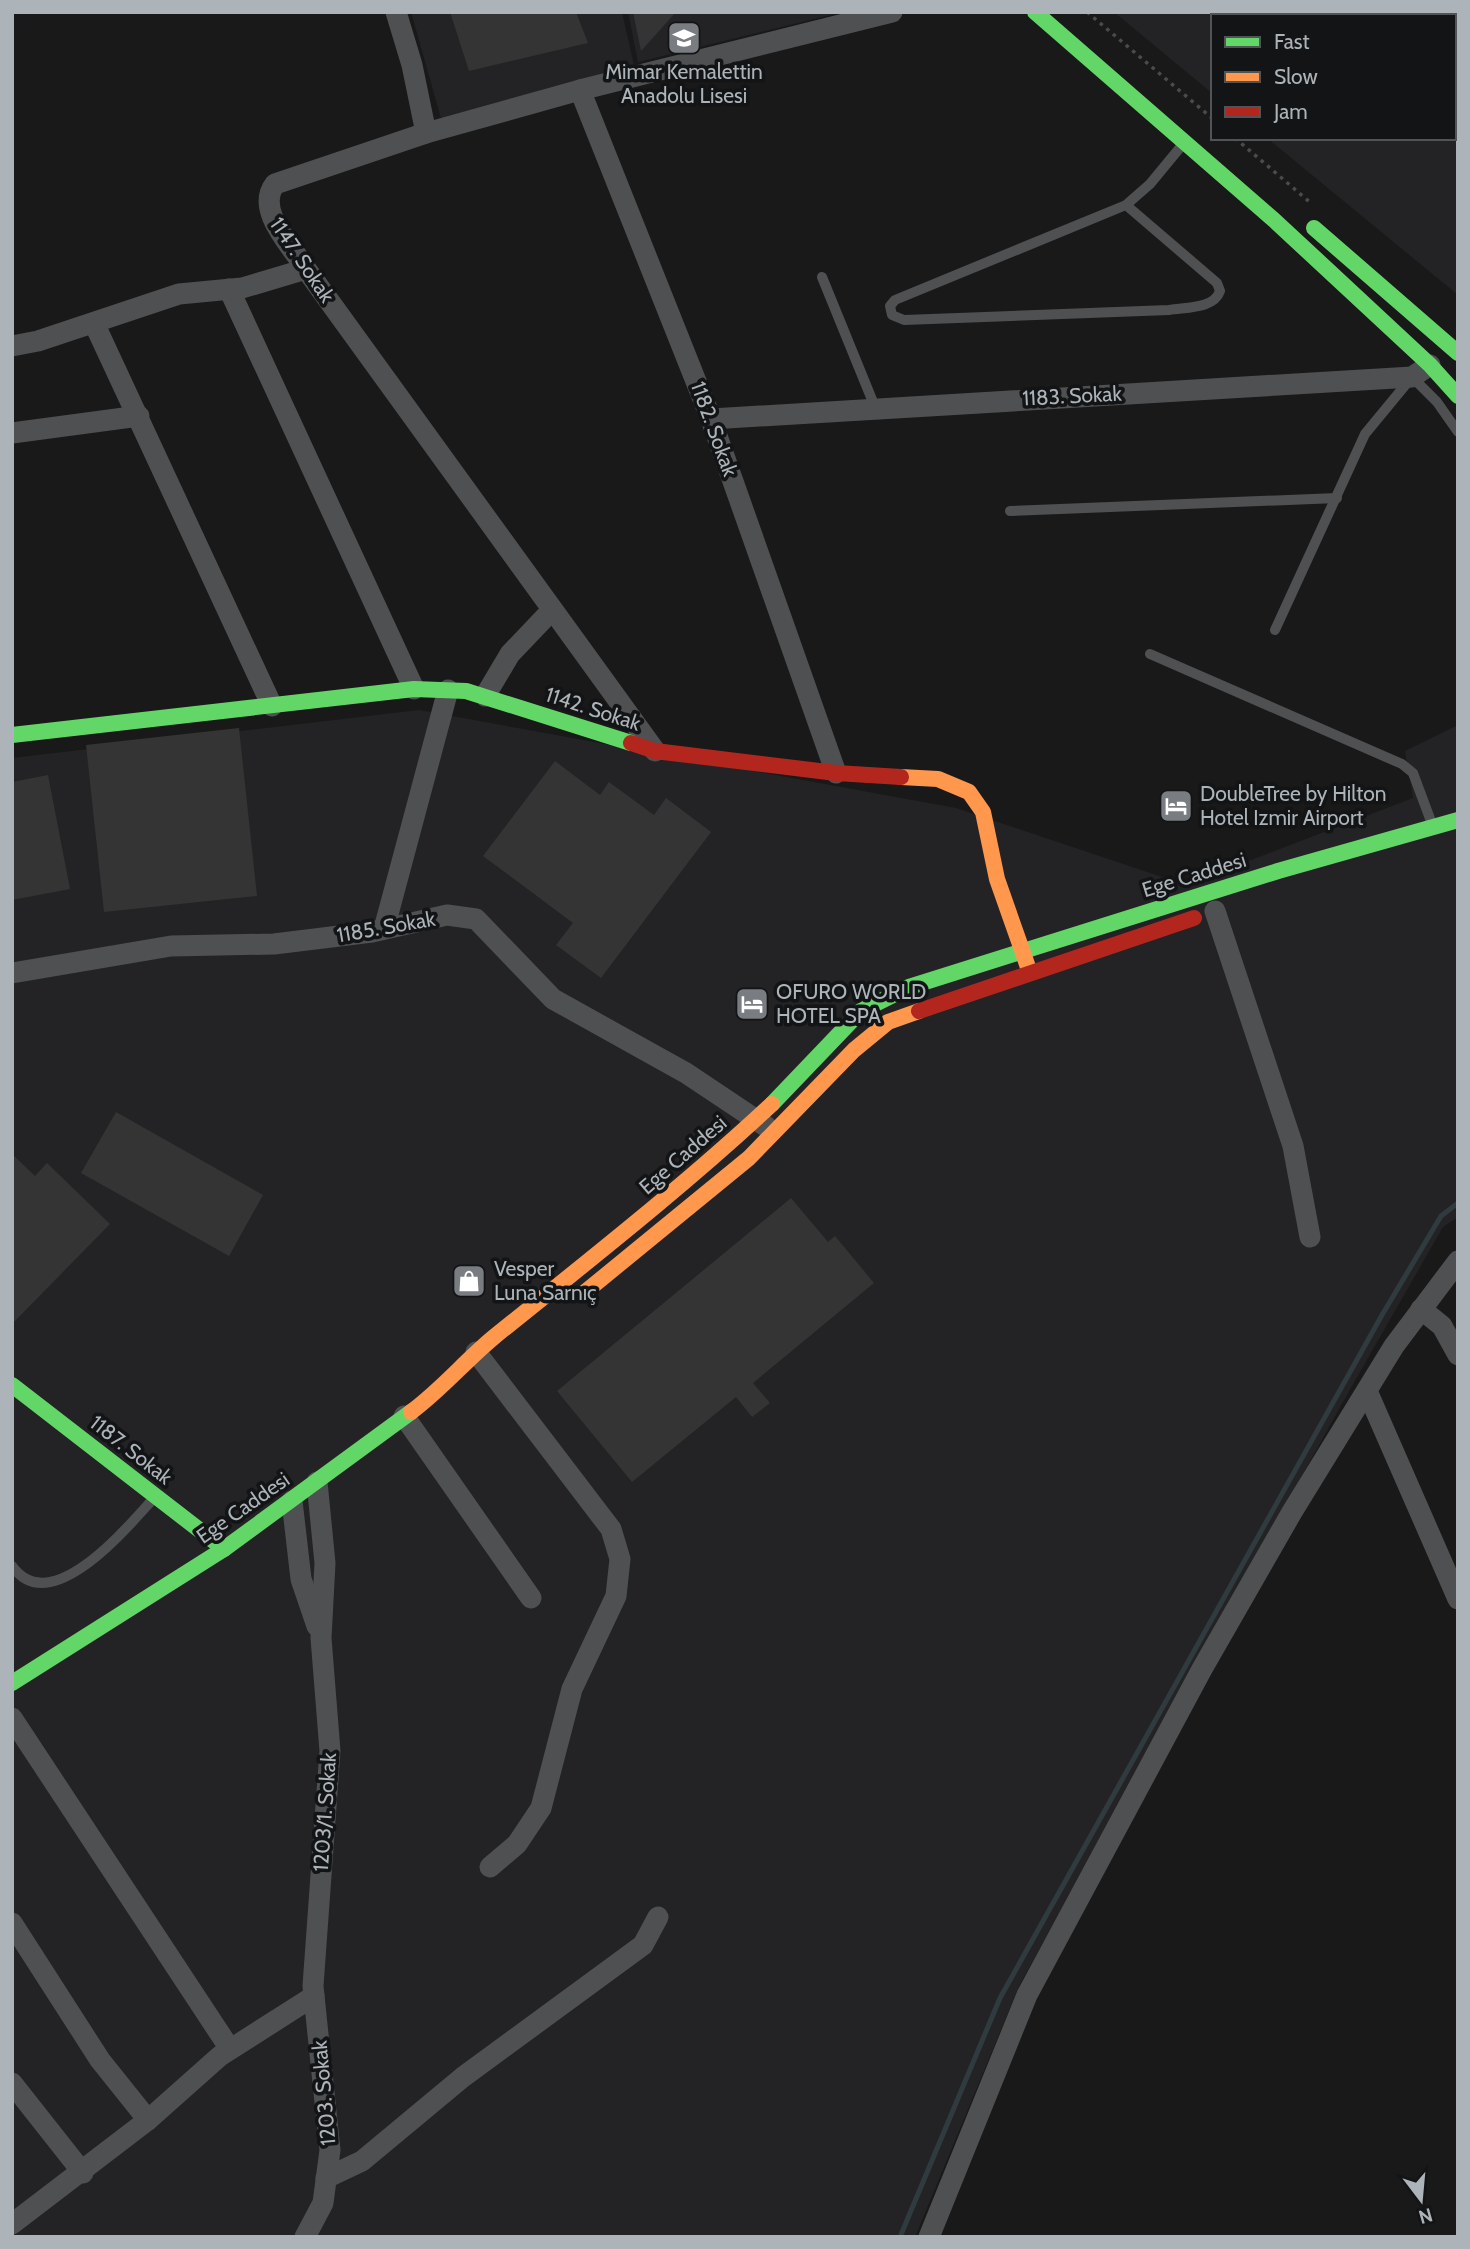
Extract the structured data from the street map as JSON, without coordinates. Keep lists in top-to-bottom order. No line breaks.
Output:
{"streets":{"street":["1147. Sokak","1183. Sokak","1182. Sokak","1142. Sokak","Ege Caddesi","1185. Sokak","1187. Sokak","1203/1. Sokak","1203. Sokak"]},"crossings":[["1147. Sokak","1182. Sokak"],["1147. Sokak","1142. Sokak"],["1183. Sokak","1182. Sokak"],["1182. Sokak","1142. Sokak"],["1142. Sokak","Ege Caddesi"],["Ege Caddesi","1185. Sokak"],["Ege Caddesi","1187. Sokak"],["Ege Caddesi","1203/1. Sokak"],["1203/1. Sokak","1203. Sokak"]],"places":{"school or university":["Mimar Kemalettin Anadolu Lisesi"],"hotel":["DoubleTree by Hilton Hotel Izmir Airport","OFURO WORLD HOTEL SPA"],"shop":["Vesper Luna Sarnıç"]},"legend":["Fast","Slow","Jam"],"north":"bottom"}
